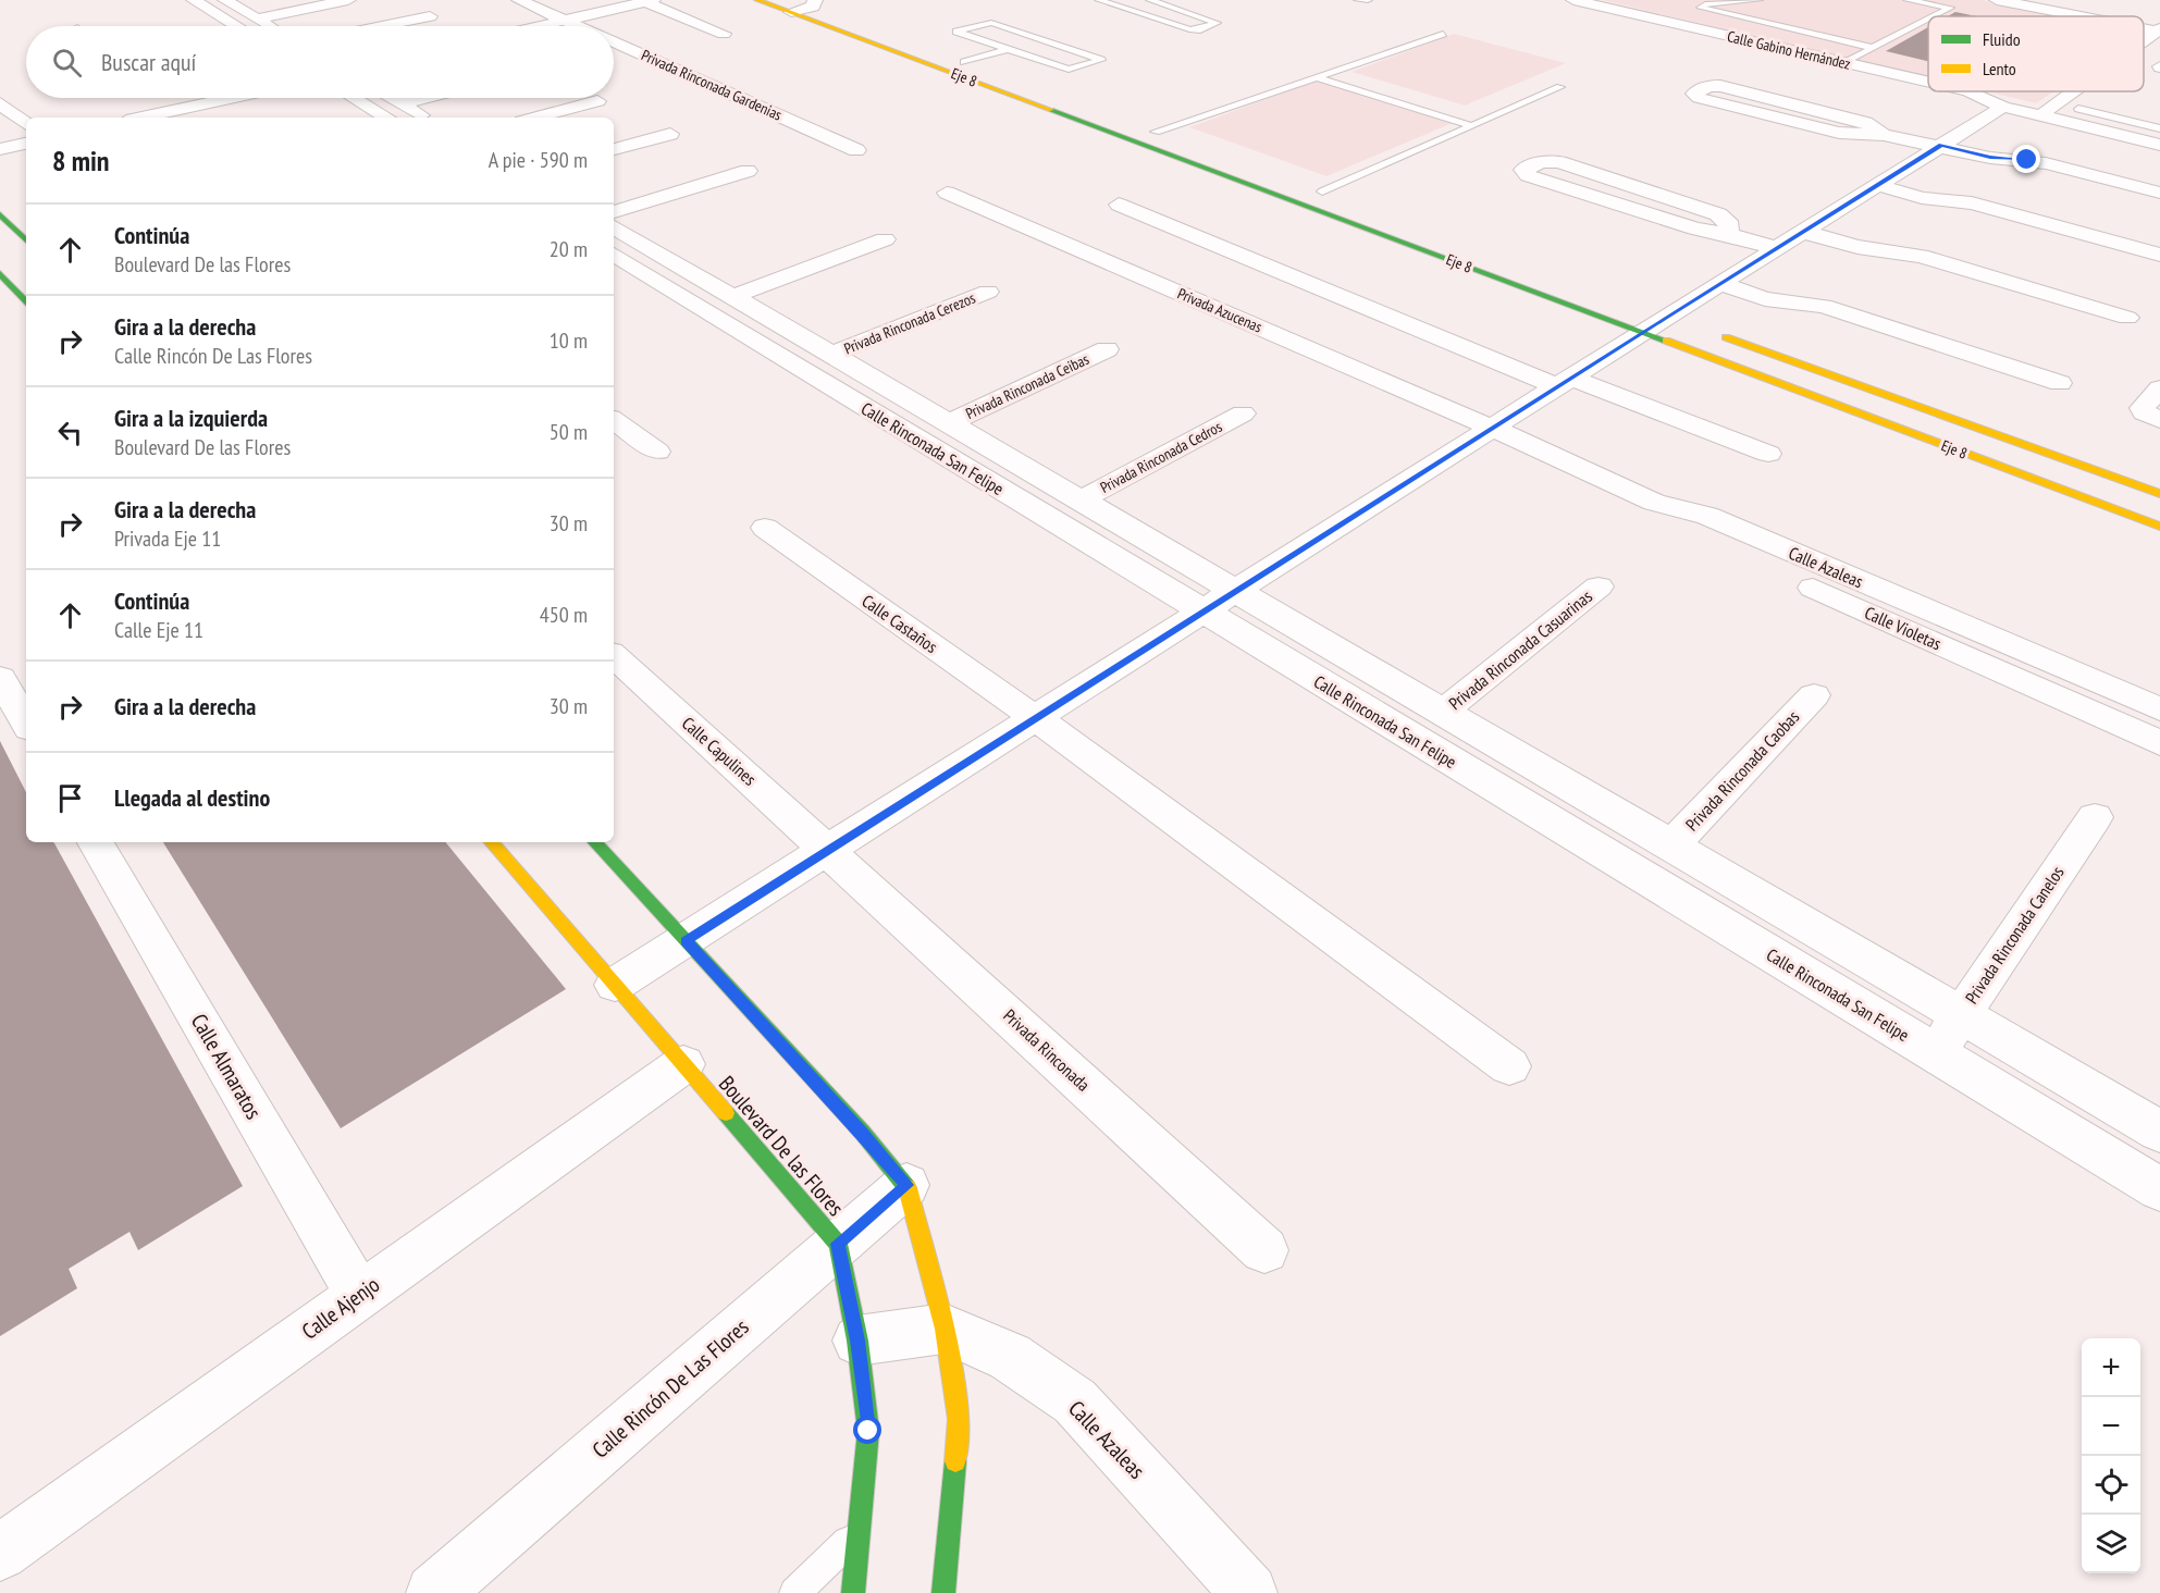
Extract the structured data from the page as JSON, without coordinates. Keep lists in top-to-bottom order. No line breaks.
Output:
{"streets":{"main road":["Eje 8","Boulevard De las Flores"],"street":["Calle Gabino Hernández","Privada Rinconada Gardenias","Privada Azucenas","Privada Rinconada Cerezos","Privada Rinconada Ceibas","Calle Rinconada San Felipe","Privada Rinconada Cedros","Calle Azaleas","Calle Castaños","Calle Violetas","Privada Rinconada Casuarinas","Calle Capulines","Privada Rinconada Caobas","Privada Rinconada Canelos","Privada Rinconada","Calle Almaratos","Calle Ajenjo","Calle Rincón De Las Flores"]},"crossings":[["Privada Azucenas","Calle Azaleas"],["Privada Rinconada Cerezos","Calle Rinconada San Felipe"],["Privada Rinconada Ceibas","Calle Rinconada San Felipe"],["Calle Rinconada San Felipe","Privada Rinconada Cedros"],["Calle Rinconada San Felipe","Privada Rinconada Casuarinas"],["Calle Rinconada San Felipe","Privada Rinconada Caobas"],["Calle Rinconada San Felipe","Privada Rinconada Canelos"],["Calle Azaleas","Calle Violetas"],["Calle Capulines","Privada Rinconada"],["Calle Almaratos","Calle Ajenjo"],["Boulevard De las Flores","Calle Ajenjo"],["Boulevard De las Flores","Calle Rincón De Las Flores"]],"legend":["Fluido","Lento"],"page":{"search":"Buscar aquí","heading":["8 min","A pie · 590 m"],"list":[["Continúa","Boulevard De las Flores","20 m"],["Gira a la derecha","Calle Rincón De Las Flores","10 m"],["Gira a la izquierda","Boulevard De las Flores","50 m"],["Gira a la derecha","Privada Eje 11","30 m"],["Continúa","Calle Eje 11","450 m"],["Gira a la derecha","30 m"],"Llegada al destino"],"map_buttons":["+","−"]}}
